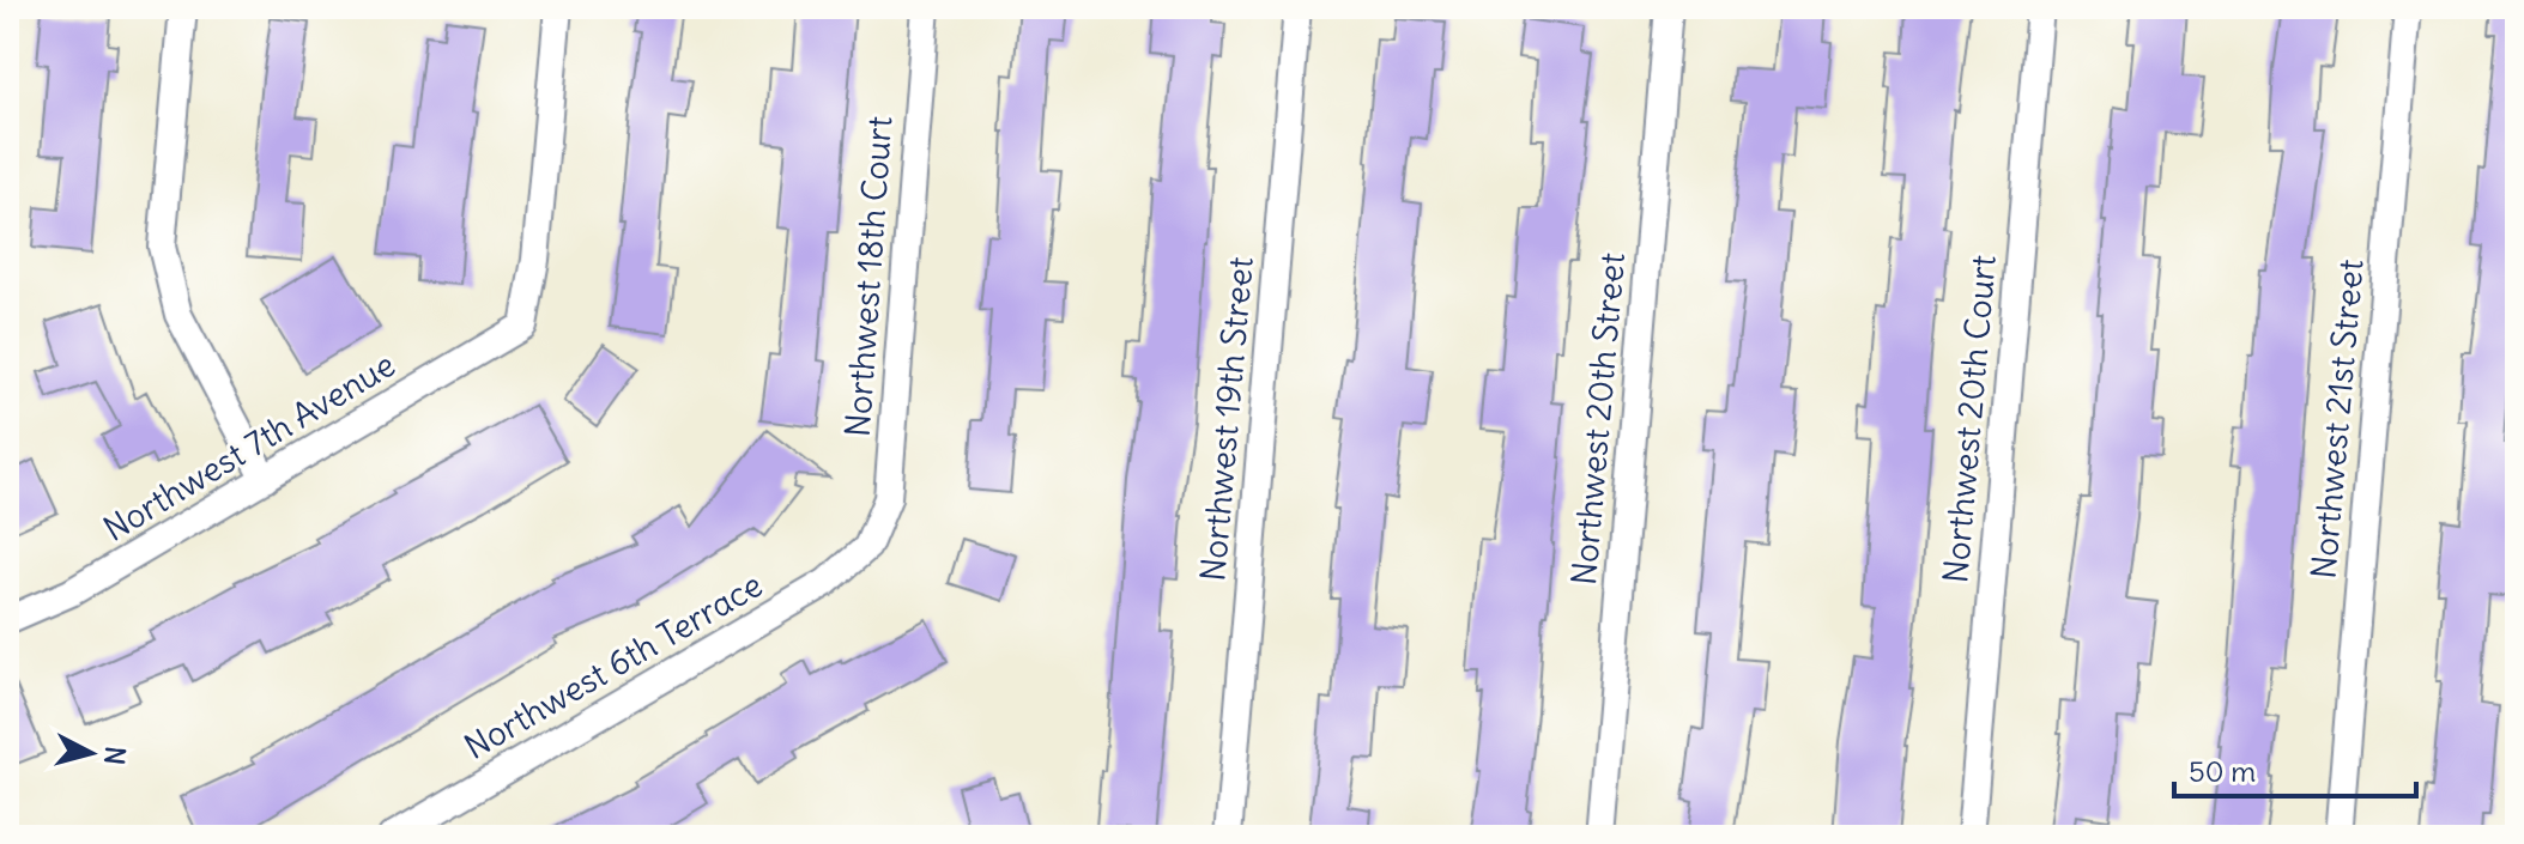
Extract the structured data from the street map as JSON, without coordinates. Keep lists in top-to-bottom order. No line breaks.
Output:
{"streets":{"street":["Northwest 18th Court","Northwest 19th Street","Northwest 20th Street","Northwest 20th Court","Northwest 21st Street","Northwest 7th Avenue","Northwest 6th Terrace"]},"crossings":[["Northwest 18th Court","Northwest 6th Terrace"]],"scale_bar":"50 m","north":"right"}
